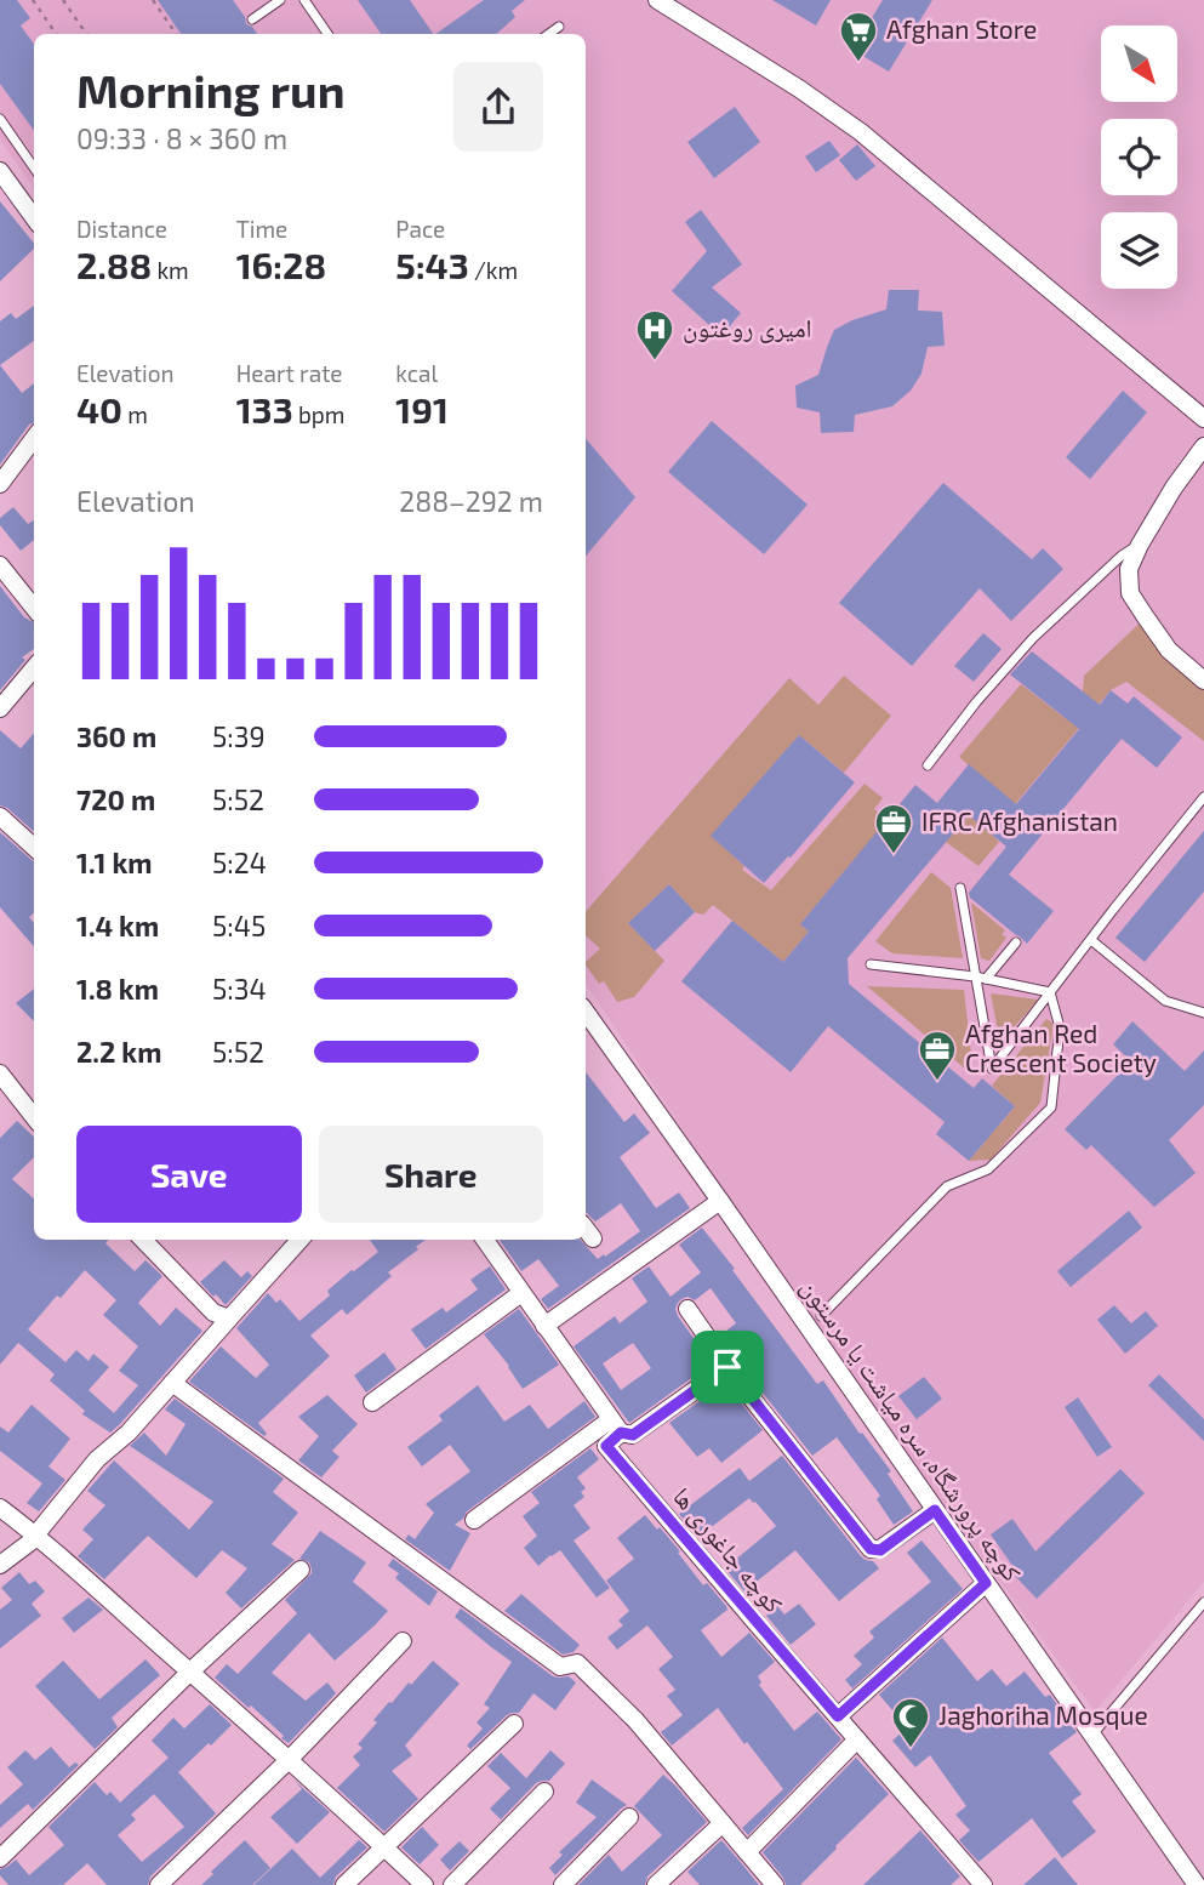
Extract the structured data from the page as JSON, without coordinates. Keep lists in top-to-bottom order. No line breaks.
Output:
{"streets":{"street":["کوچه پرورشگاه، سره میاشت یا مرستون","کوچه جاغوری ها"]},"places":{"supermarket":["Afghan Store"],"hospital":["امیری روغتون"],"office":["IFRC Afghanistan","Afghan Red Crescent Society"],"mosque":["Jaghoriha Mosque"]},"north":"bottom right","page":{"heading":["Morning run","09:33 · 8 × 360 m"],"stats":[["Distance","2.88 km"],["Time","16:28"],["Pace","5:43 /km"],["Elevation","40 m"],["Heart rate","133 bpm"],["kcal","191"]],"chart":["Elevation","288–292 m"],"list":[{"name":"360 m","note":"5:39"},{"name":"720 m","note":"5:52"},{"name":"1.1 km","note":"5:24"},{"name":"1.4 km","note":"5:45"},{"name":"1.8 km","note":"5:34"},{"name":"2.2 km","note":"5:52"}],"buttons":["Save","Share"]}}
